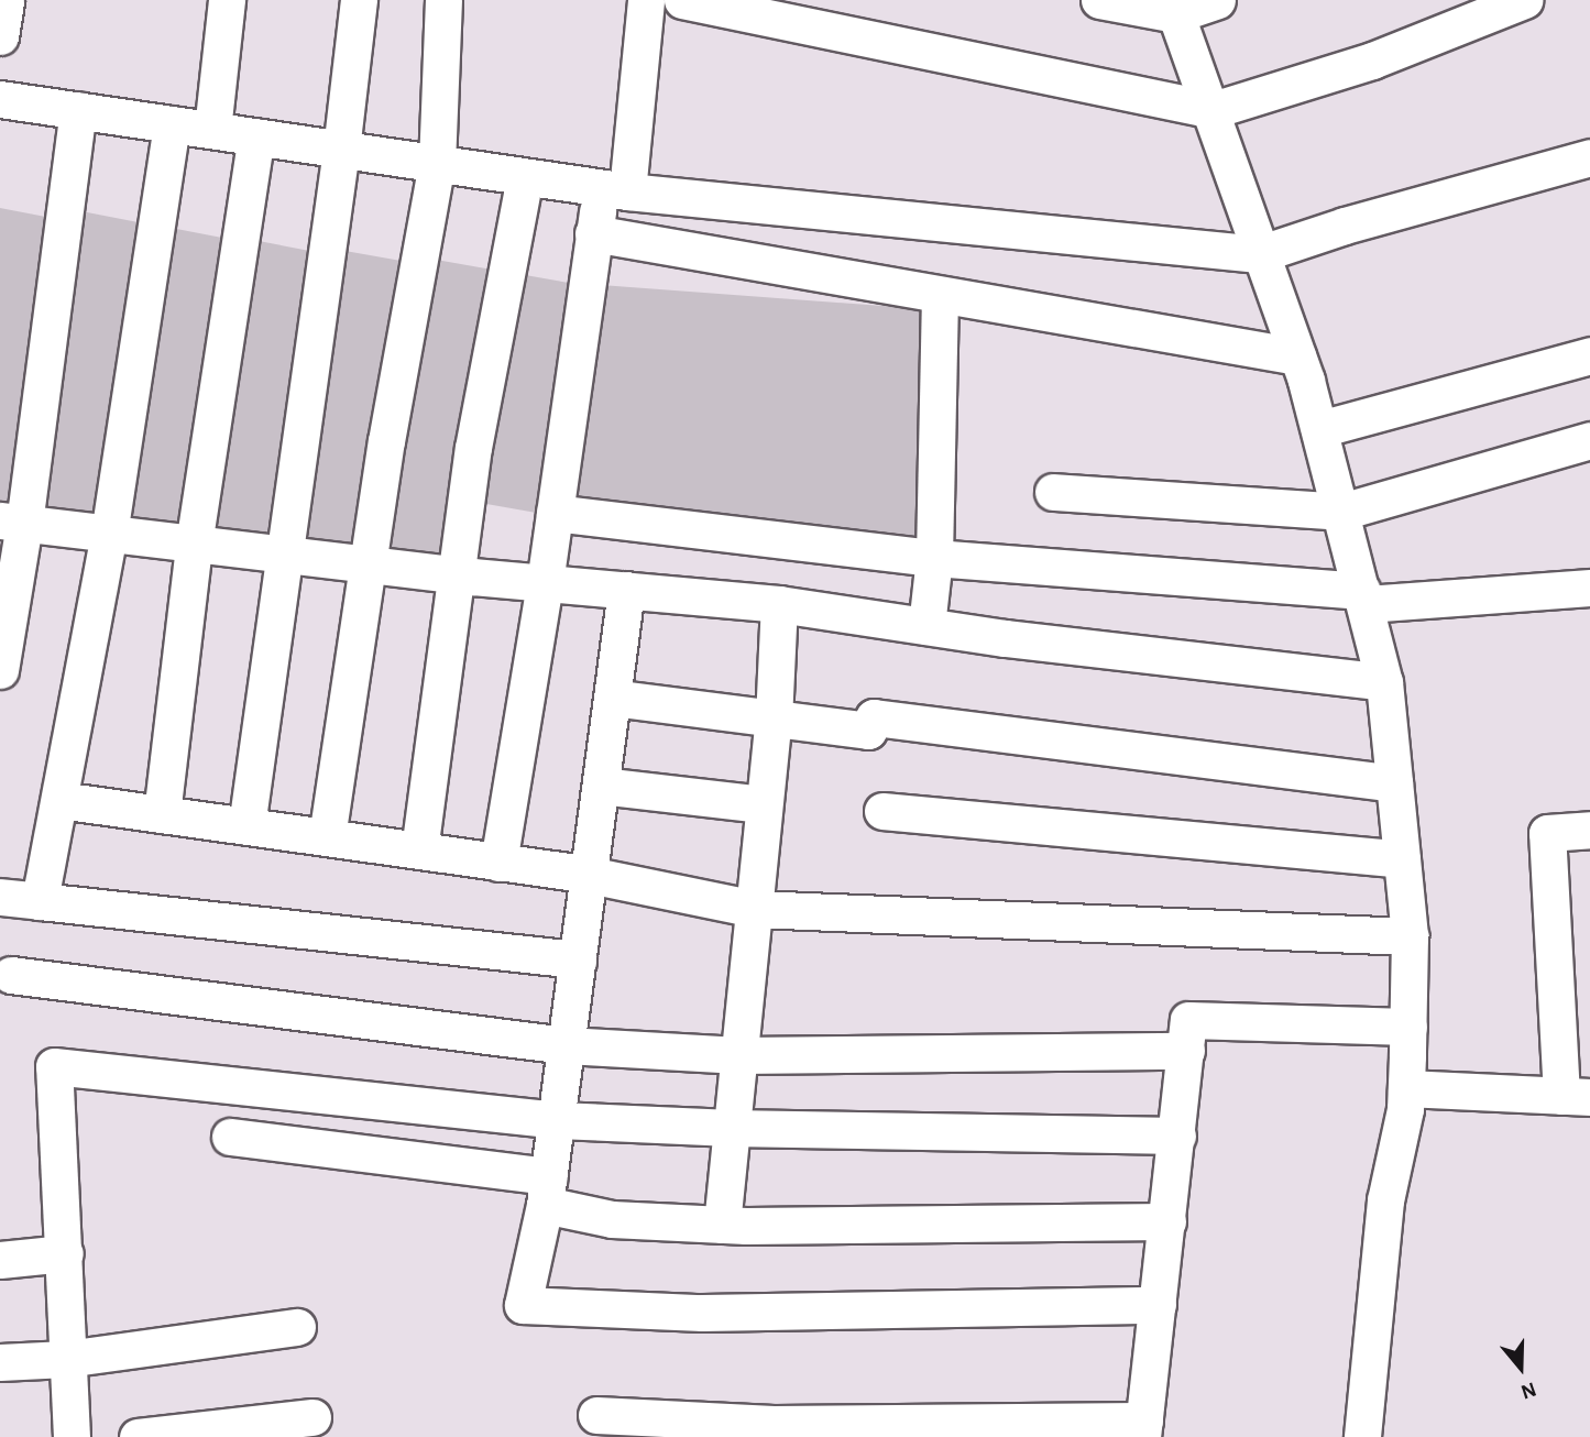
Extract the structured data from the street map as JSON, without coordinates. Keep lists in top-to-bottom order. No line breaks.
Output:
{"north":"bottom"}
